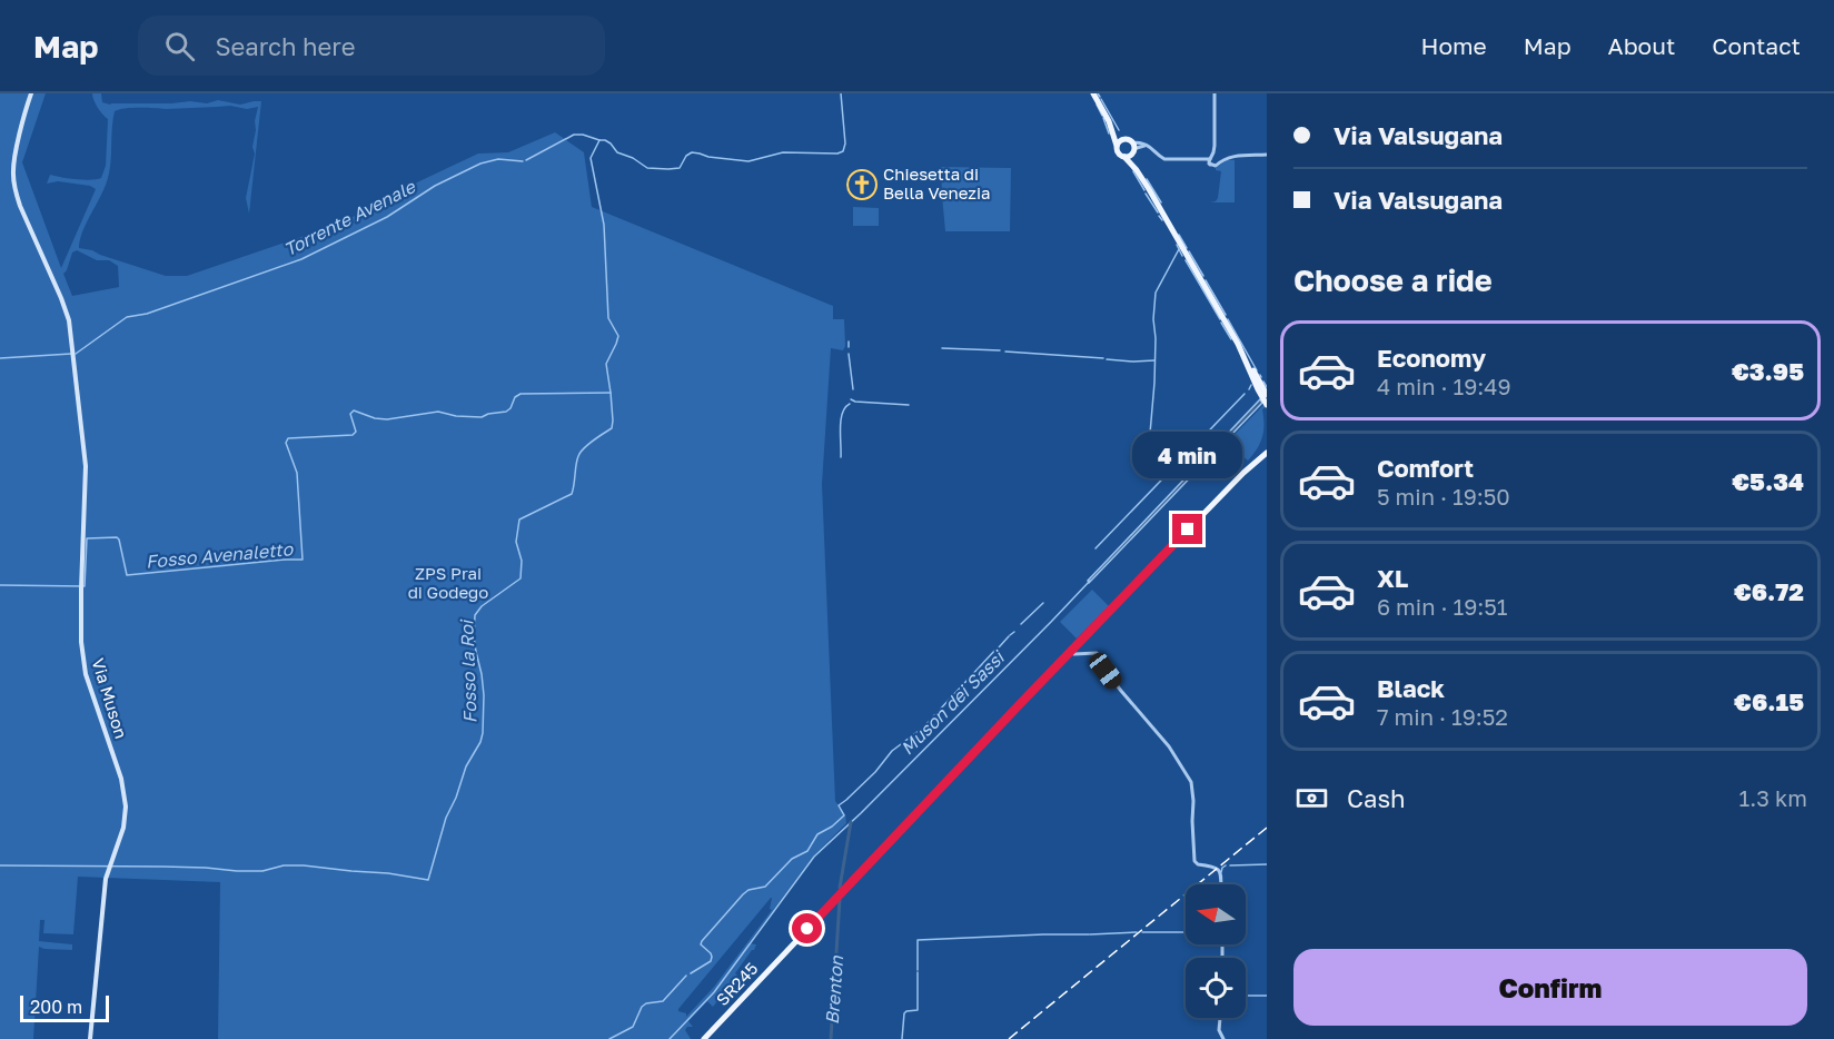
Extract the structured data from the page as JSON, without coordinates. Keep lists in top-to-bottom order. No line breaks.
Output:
{"streets":{"main road":["Via Muson","SR245"]},"water":["Torrente Avenale","Fosso Avenaletto","Fosso la Roi","Muson dei Sassi","Brenton"],"parks":["ZPS Prai di Godego"],"places":{"church":["Chiesetta di Bella Venezia"]},"scale_bar":"200 m","north":"left","page":{"header":"Map","search":"Search here","nav":["Home","Map","About","Contact"],"banner":["Via Valsugana","Via Valsugana"],"heading":"Choose a ride","list":[{"name":"Economy","note":"4 min · 19:49","value":"€3.95"},{"name":"Comfort","note":"5 min · 19:50","value":"€5.34"},{"name":"XL","note":"6 min · 19:51","value":"€6.72"},{"name":"Black","note":"7 min · 19:52","value":"€6.15"}],"bubble":"4 min","pay":["Cash","1.3 km"],"buttons":"Confirm","scale":"200 m"}}
